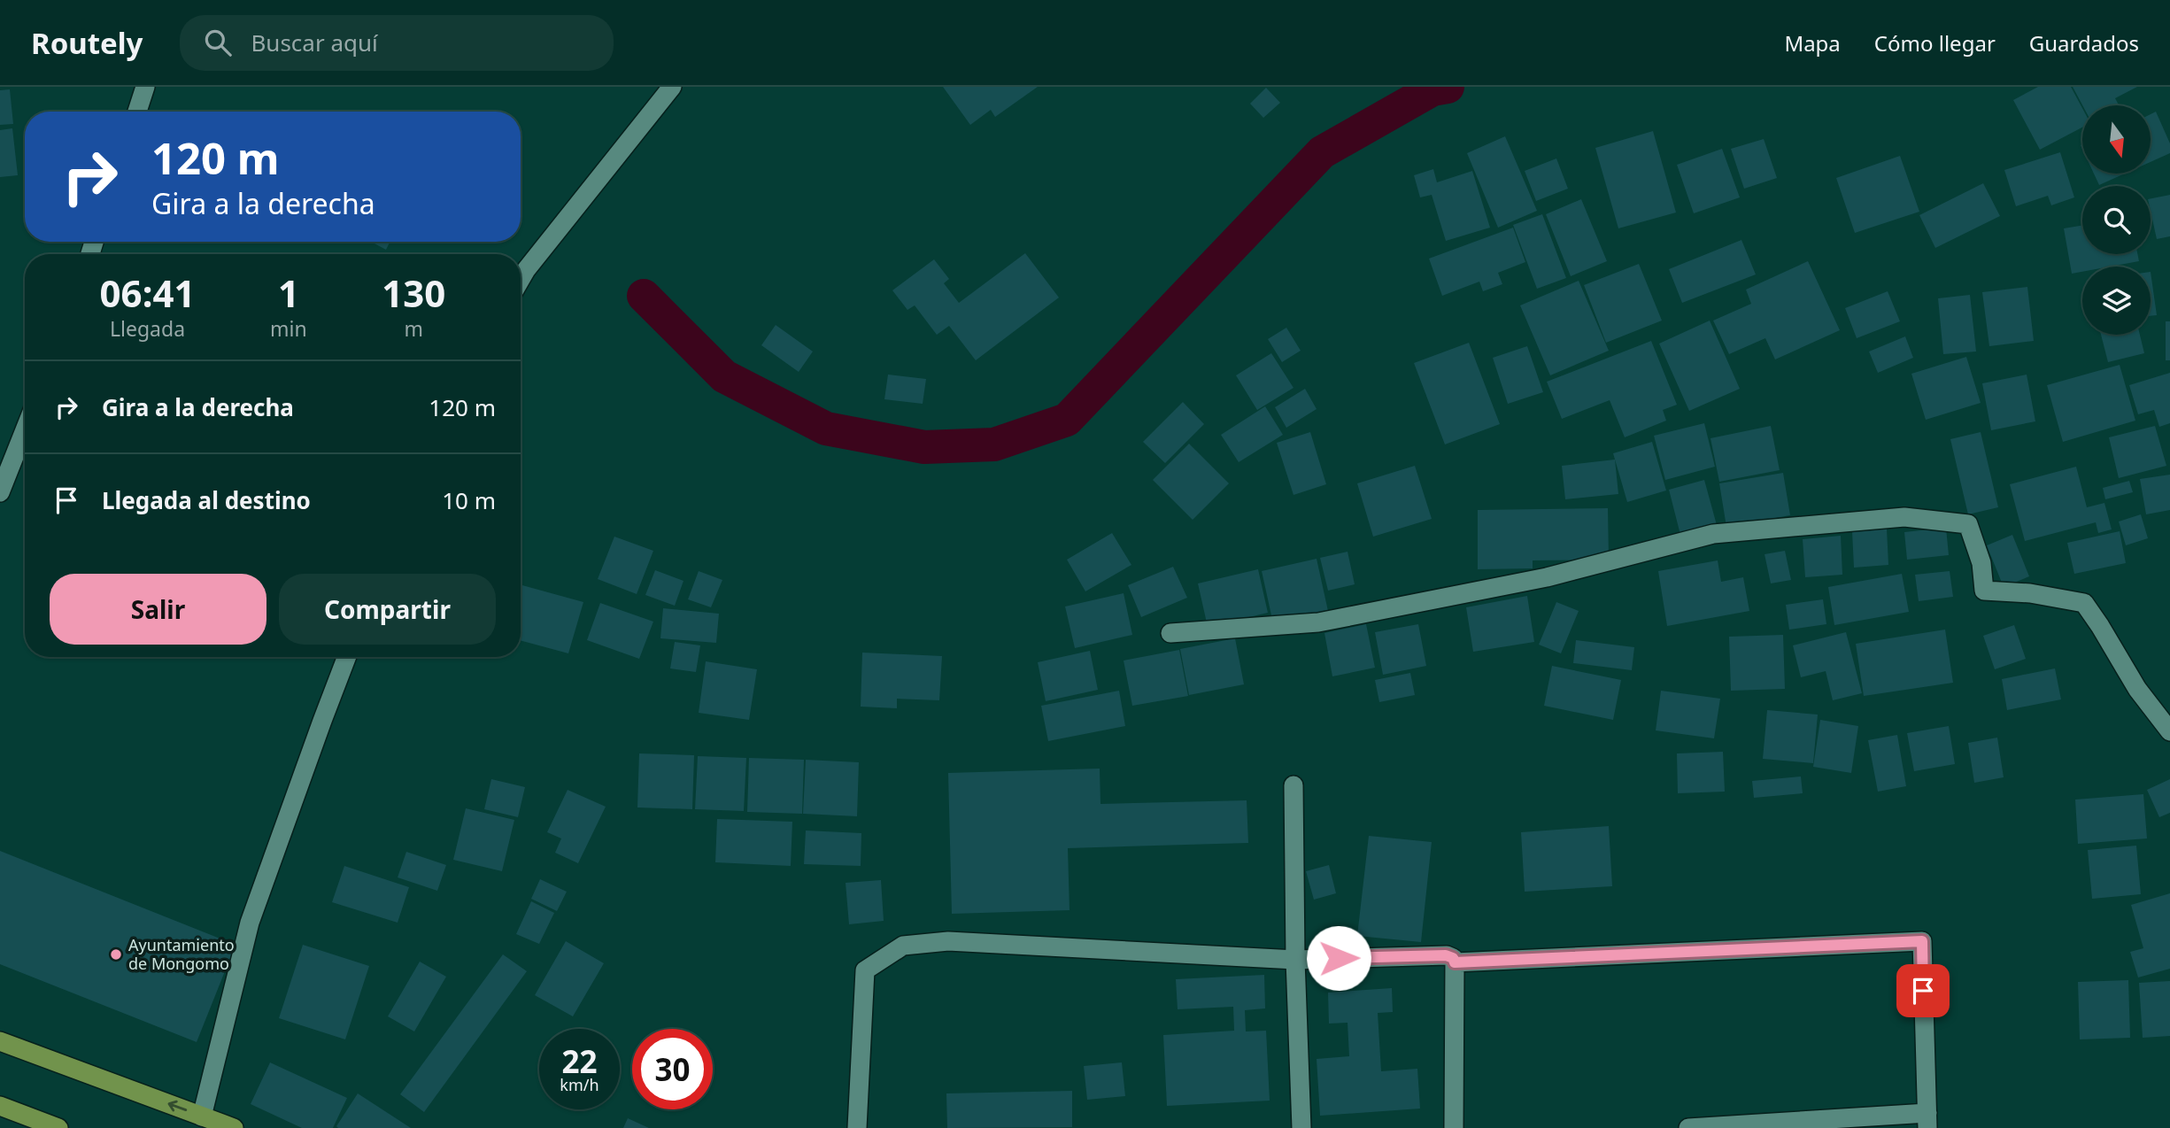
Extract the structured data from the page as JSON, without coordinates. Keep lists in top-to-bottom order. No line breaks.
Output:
{"places":["Ayuntamiento de Mongomo"],"north":"bottom","page":{"header":"Routely","search":"Buscar aquí","nav":["Mapa","Cómo llegar","Guardados"],"turn":["120 m","Gira a la derecha"],"eta":["06:41","Llegada","1","min","130","m"],"list":[{"name":"Gira a la derecha","value":"120 m"},{"name":"Llegada al destino","value":"10 m"}],"buttons":["Salir","Compartir"],"speed":"22 km/h","limit":"30"}}
